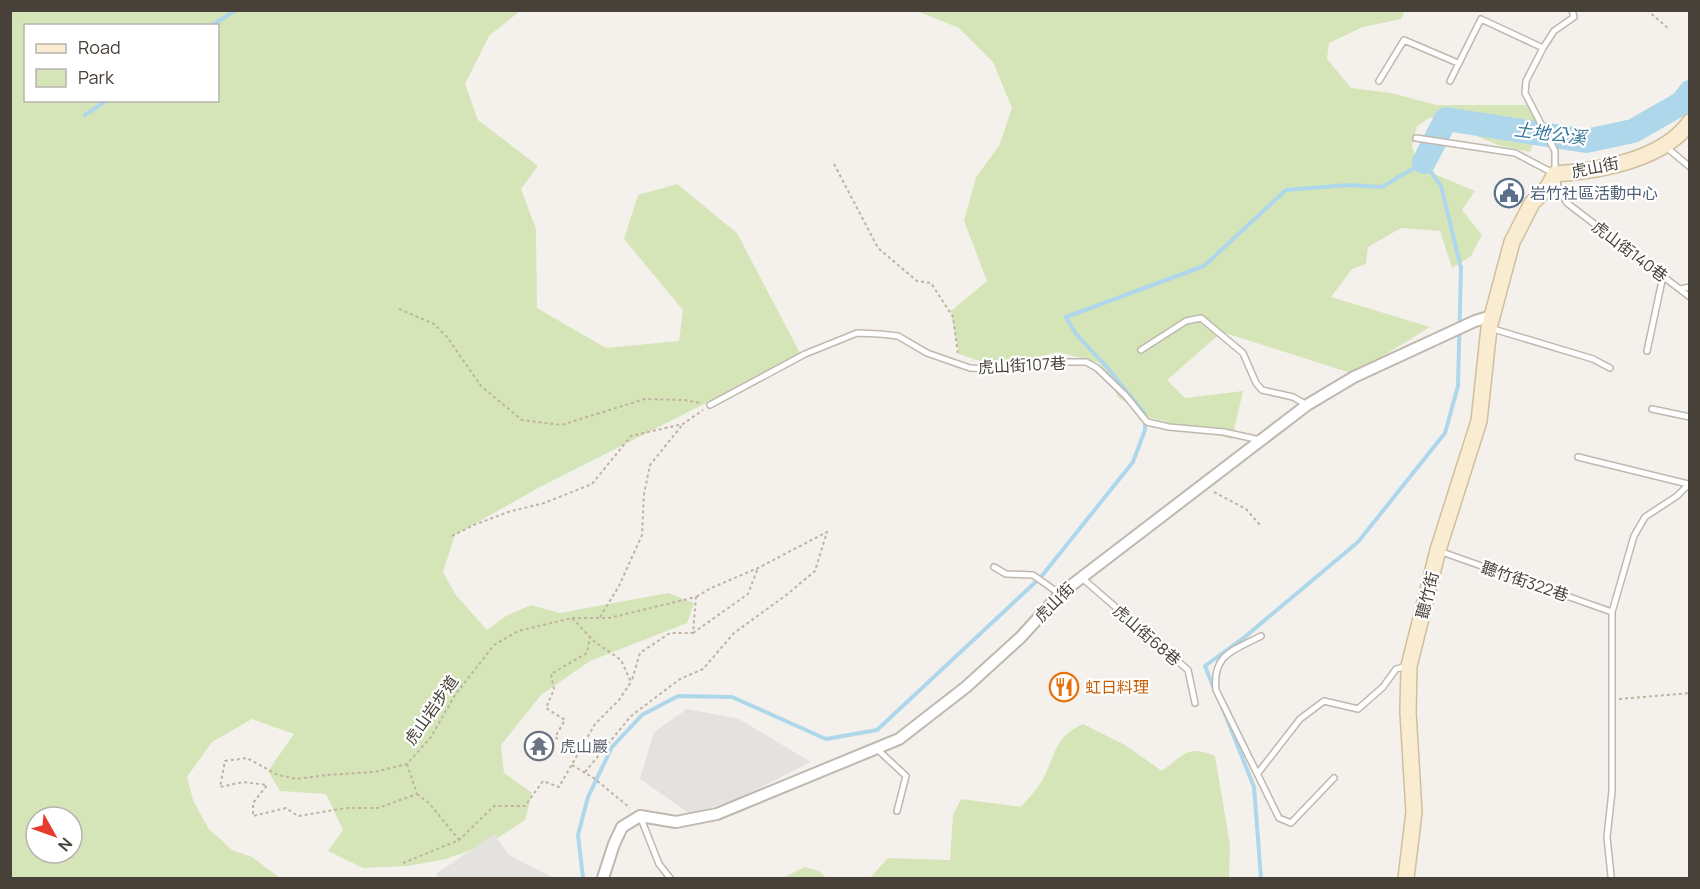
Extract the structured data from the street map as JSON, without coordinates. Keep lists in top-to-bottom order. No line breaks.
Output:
{"streets":{"street":["虎山街","聽竹街"],"lane":["虎山街140巷","虎山街107巷","聽竹街322巷","虎山街68巷"],"path":["虎山岩步道"]},"crossings":[["虎山街","虎山街140巷"],["虎山街","虎山街107巷"],["虎山街","聽竹街"],["虎山街","虎山街68巷"],["聽竹街322巷","聽竹街"]],"water":["土地公溪"],"places":{"public building":["岩竹社區活動中心"],"restaurant":["虹日料理"],"temple":["虎山巖"]},"legend":["Road","Park"],"north":"bottom right"}
